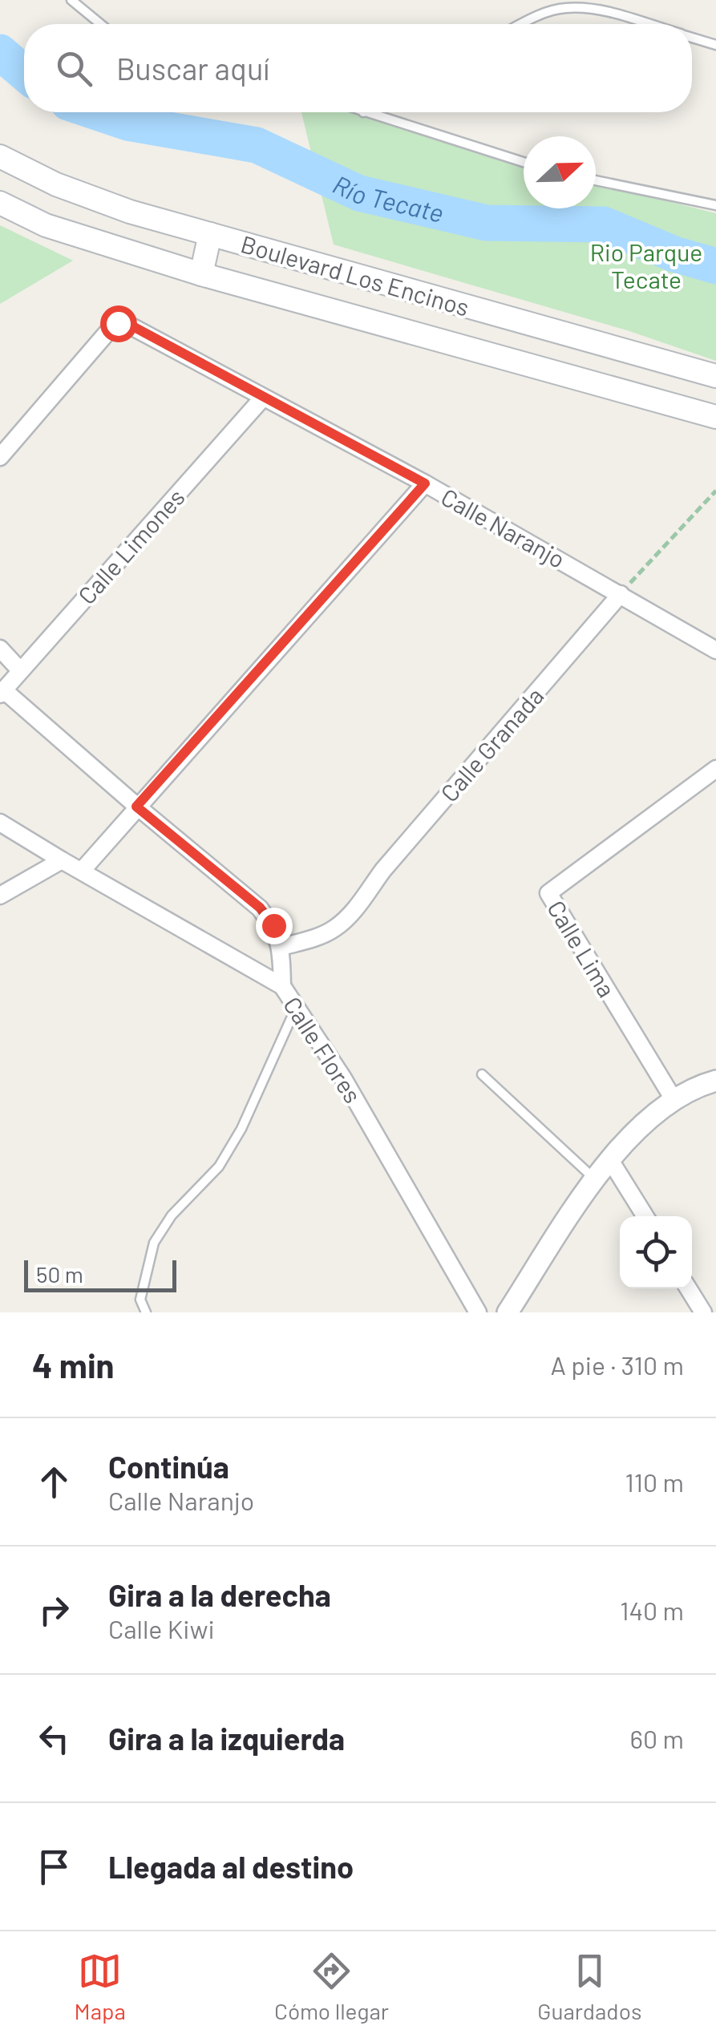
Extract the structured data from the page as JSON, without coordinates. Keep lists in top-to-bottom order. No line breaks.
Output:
{"streets":{"main road":["Boulevard Los Encinos"],"street":["Calle Naranjo","Calle Limones","Calle Granada","Calle Lima","Calle Flores"]},"crossings":[["Calle Naranjo","Calle Limones"],["Calle Naranjo","Calle Granada"]],"water":["Río Tecate"],"parks":["Rio Parque Tecate"],"scale_bar":"50 m","north":"right","page":{"search":"Buscar aquí","scale":"50 m","heading":["4 min","A pie · 310 m"],"list":[["Continúa","Calle Naranjo","110 m"],["Gira a la derecha","Calle Kiwi","140 m"],["Gira a la izquierda","60 m"],"Llegada al destino"],"nav":["Mapa","Cómo llegar","Guardados"]}}
